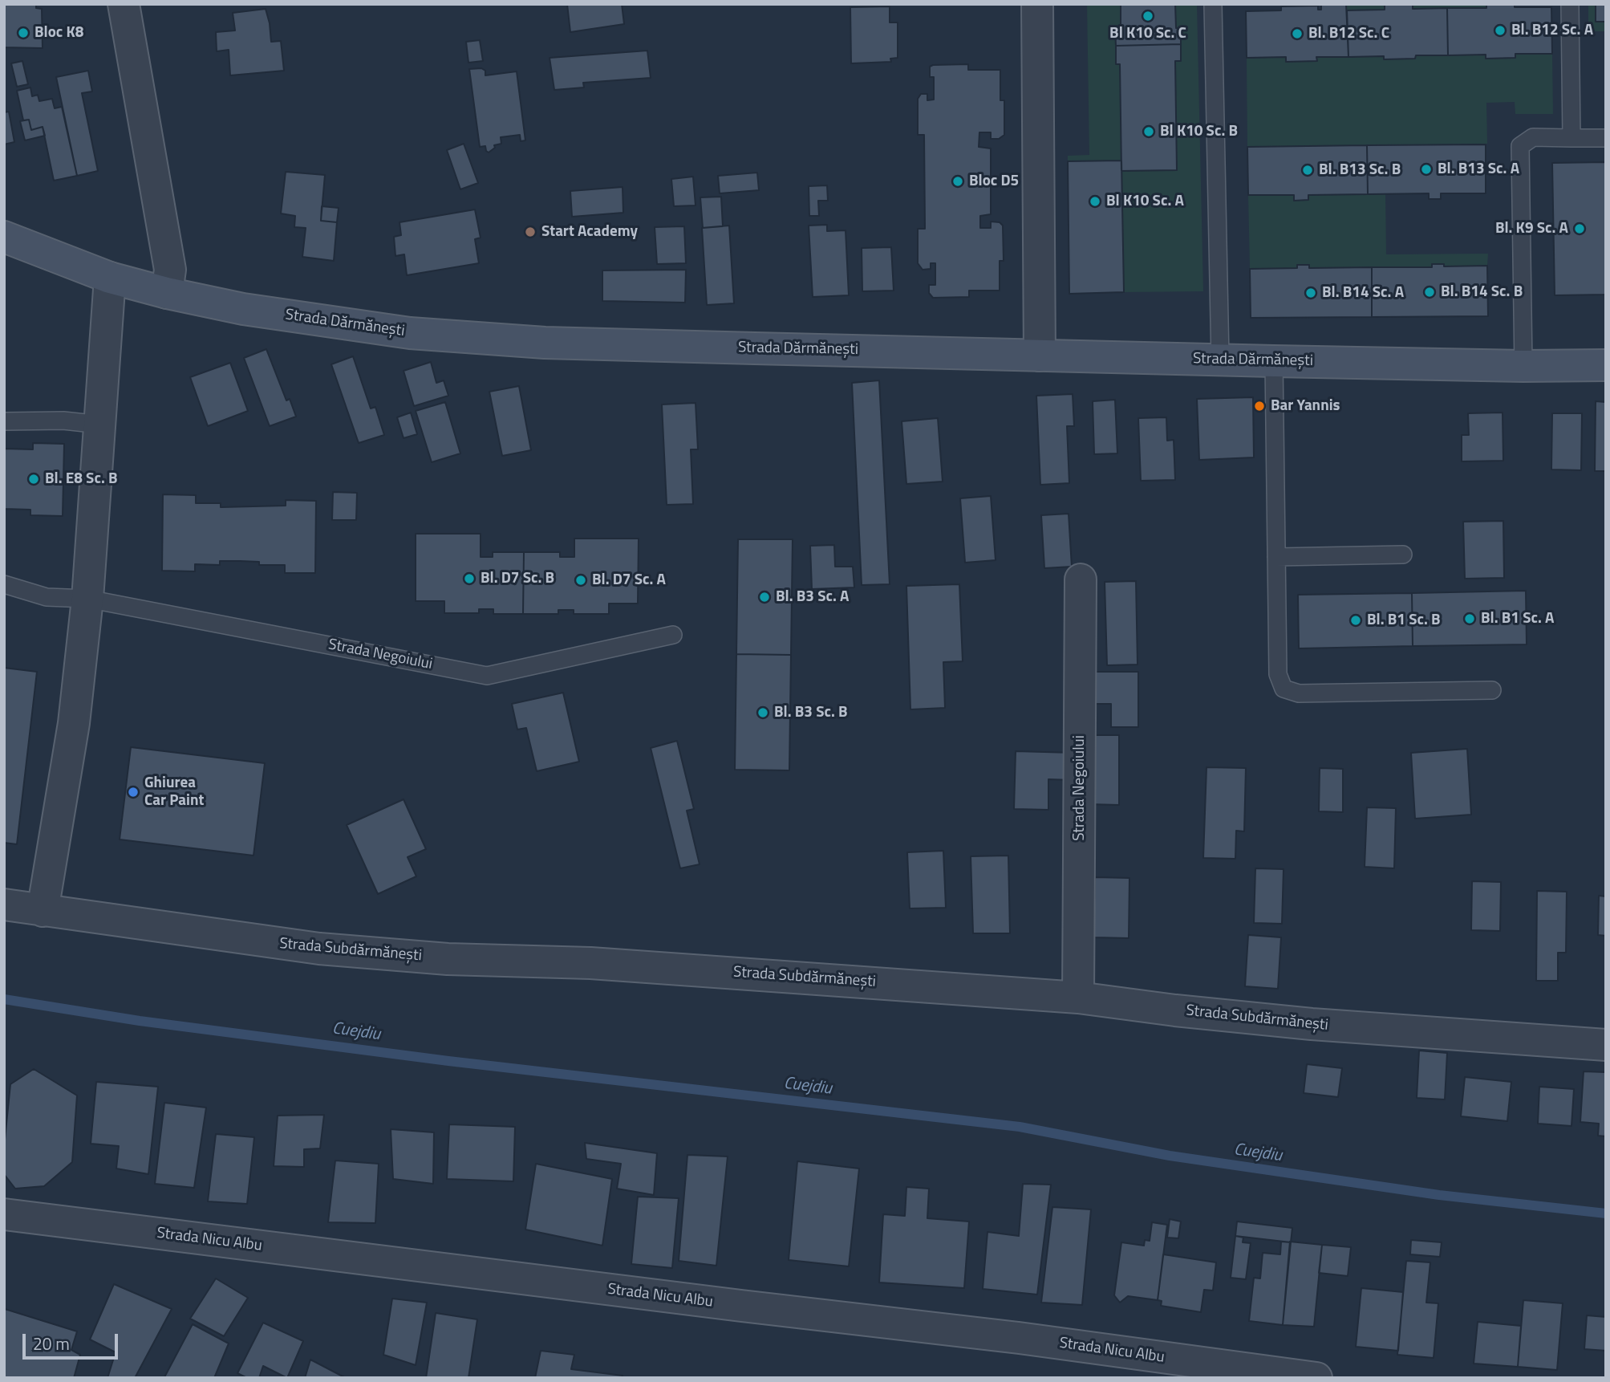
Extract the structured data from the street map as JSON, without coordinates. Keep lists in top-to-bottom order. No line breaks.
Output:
{"streets":{"street":["Strada Dărmănești","Strada Negoiului","Strada Subdărmănești","Strada Nicu Albu"]},"crossings":[["Strada Negoiului","Strada Subdărmănești"]],"water":["Cuejdiu"],"places":["Bl K10 Sc. C","Bl. B12 Sc. A","Bloc K8","Bl. B12 Sc. C","Bl K10 Sc. B","Bl. B13 Sc. A","Bl. B13 Sc. B","Bloc D5","Bl K10 Sc. A","Bl. K9 Sc. A","Start Academy","Bl. B14 Sc. B","Bl. B14 Sc. A","Bar Yannis","Bl. E8 Sc. B","Bl. D7 Sc. B","Bl. D7 Sc. A","Bl. B3 Sc. A","Bl. B1 Sc. A","Bl. B1 Sc. B","Bl. B3 Sc. B","Ghiurea Car Paint"],"scale_bar":"20 m"}
